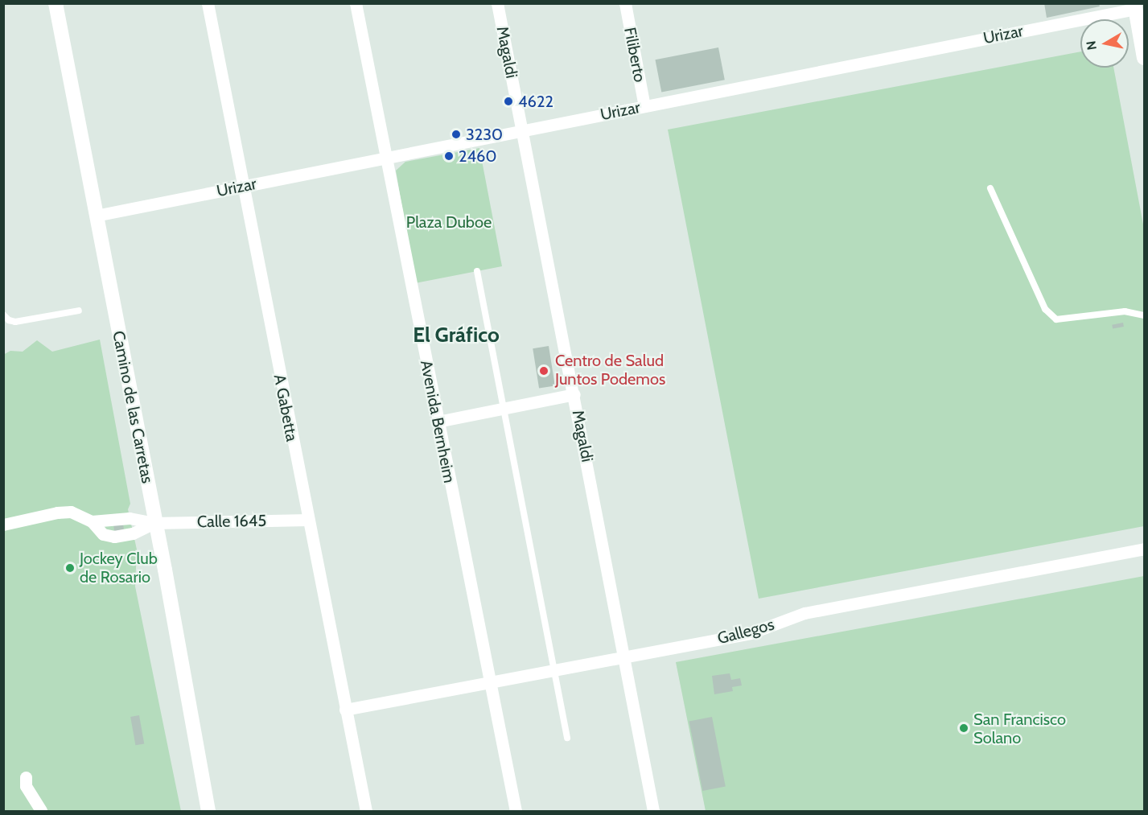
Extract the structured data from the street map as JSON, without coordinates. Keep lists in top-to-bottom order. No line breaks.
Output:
{"streets":{"street":["Urizar","Magaldi","Filiberto","Camino de las Carretas","A Gabetta","Avenida Bernheim","Calle 1645","Gallegos"]},"crossings":[["Urizar","Magaldi"],["Urizar","Filiberto"],["Urizar","Camino de las Carretas"],["Urizar","A Gabetta"],["Urizar","Avenida Bernheim"],["Magaldi","Gallegos"],["Camino de las Carretas","Calle 1645"],["A Gabetta","Calle 1645"],["A Gabetta","Gallegos"],["Avenida Bernheim","Gallegos"]],"districts":["El Gráfico"],"parks":["Plaza Duboe"],"places":["4622","3230","2460","Centro de Salud Juntos Podemos","Jockey Club de Rosario","San Francisco Solano"],"north":"left"}
